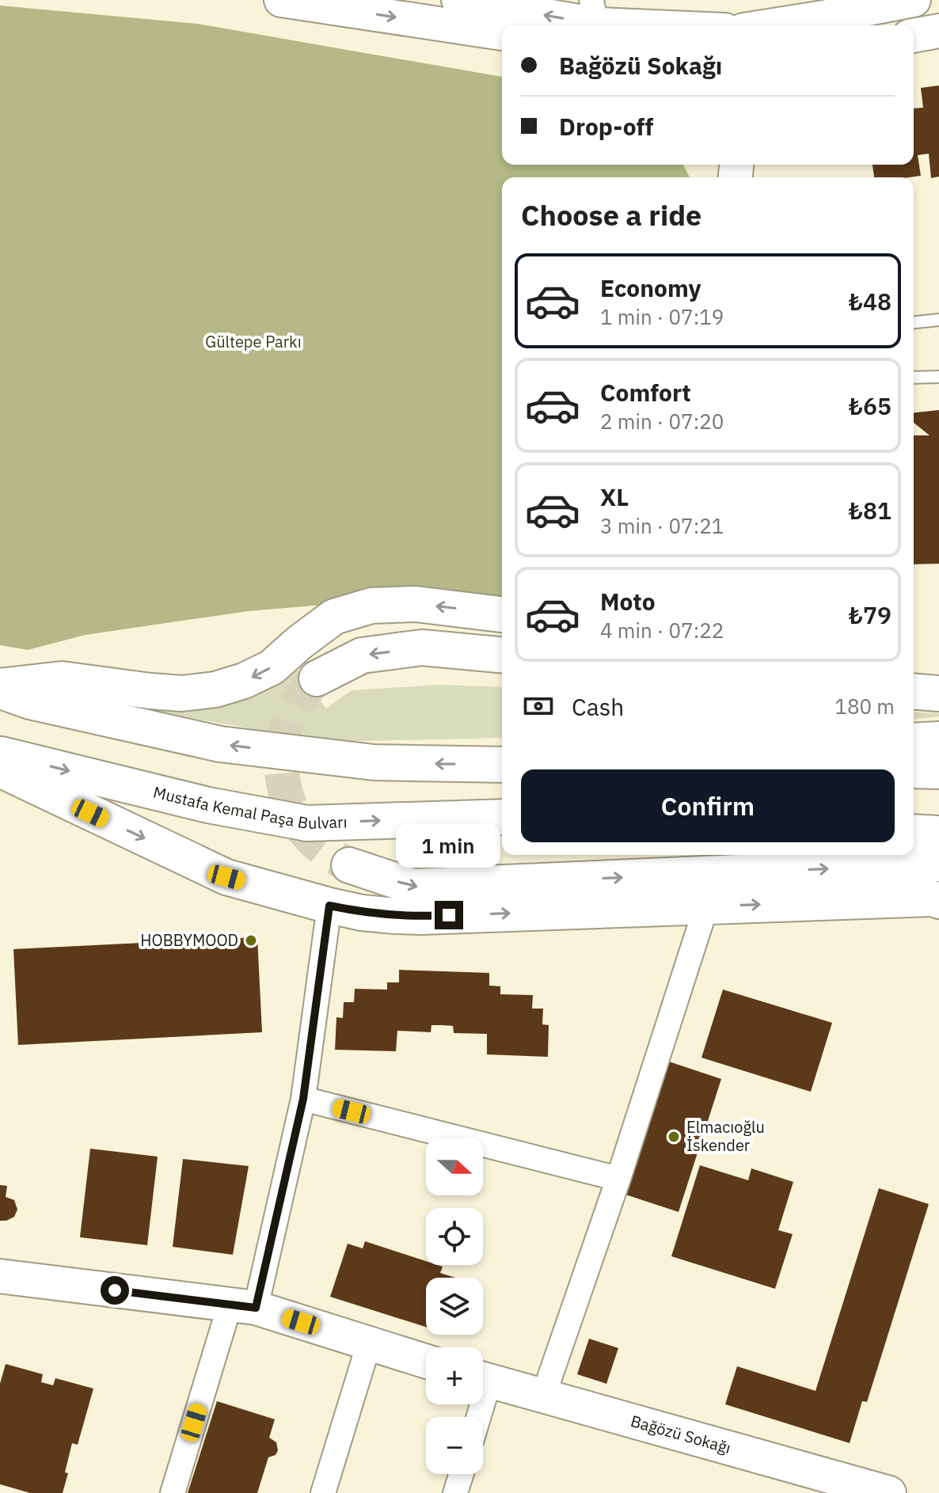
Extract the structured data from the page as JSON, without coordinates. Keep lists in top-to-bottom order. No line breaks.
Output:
{"streets":{"main road":["Mustafa Kemal Paşa Bulvarı"],"street":["Bağözü Sokağı"]},"parks":["Gültepe Parkı"],"places":["HOBBYMOOD","Elmacıoğlu İskender"],"north":"right","page":{"banner":["Bağözü Sokağı","Drop-off"],"heading":"Choose a ride","list":[{"name":"Economy","note":"1 min · 07:19","value":"₺48"},{"name":"Comfort","note":"2 min · 07:20","value":"₺65"},{"name":"XL","note":"3 min · 07:21","value":"₺81"},{"name":"Moto","note":"4 min · 07:22","value":"₺79"}],"pay":["Cash","180 m"],"buttons":"Confirm","bubble":"1 min","map_buttons":["+","−"]}}
